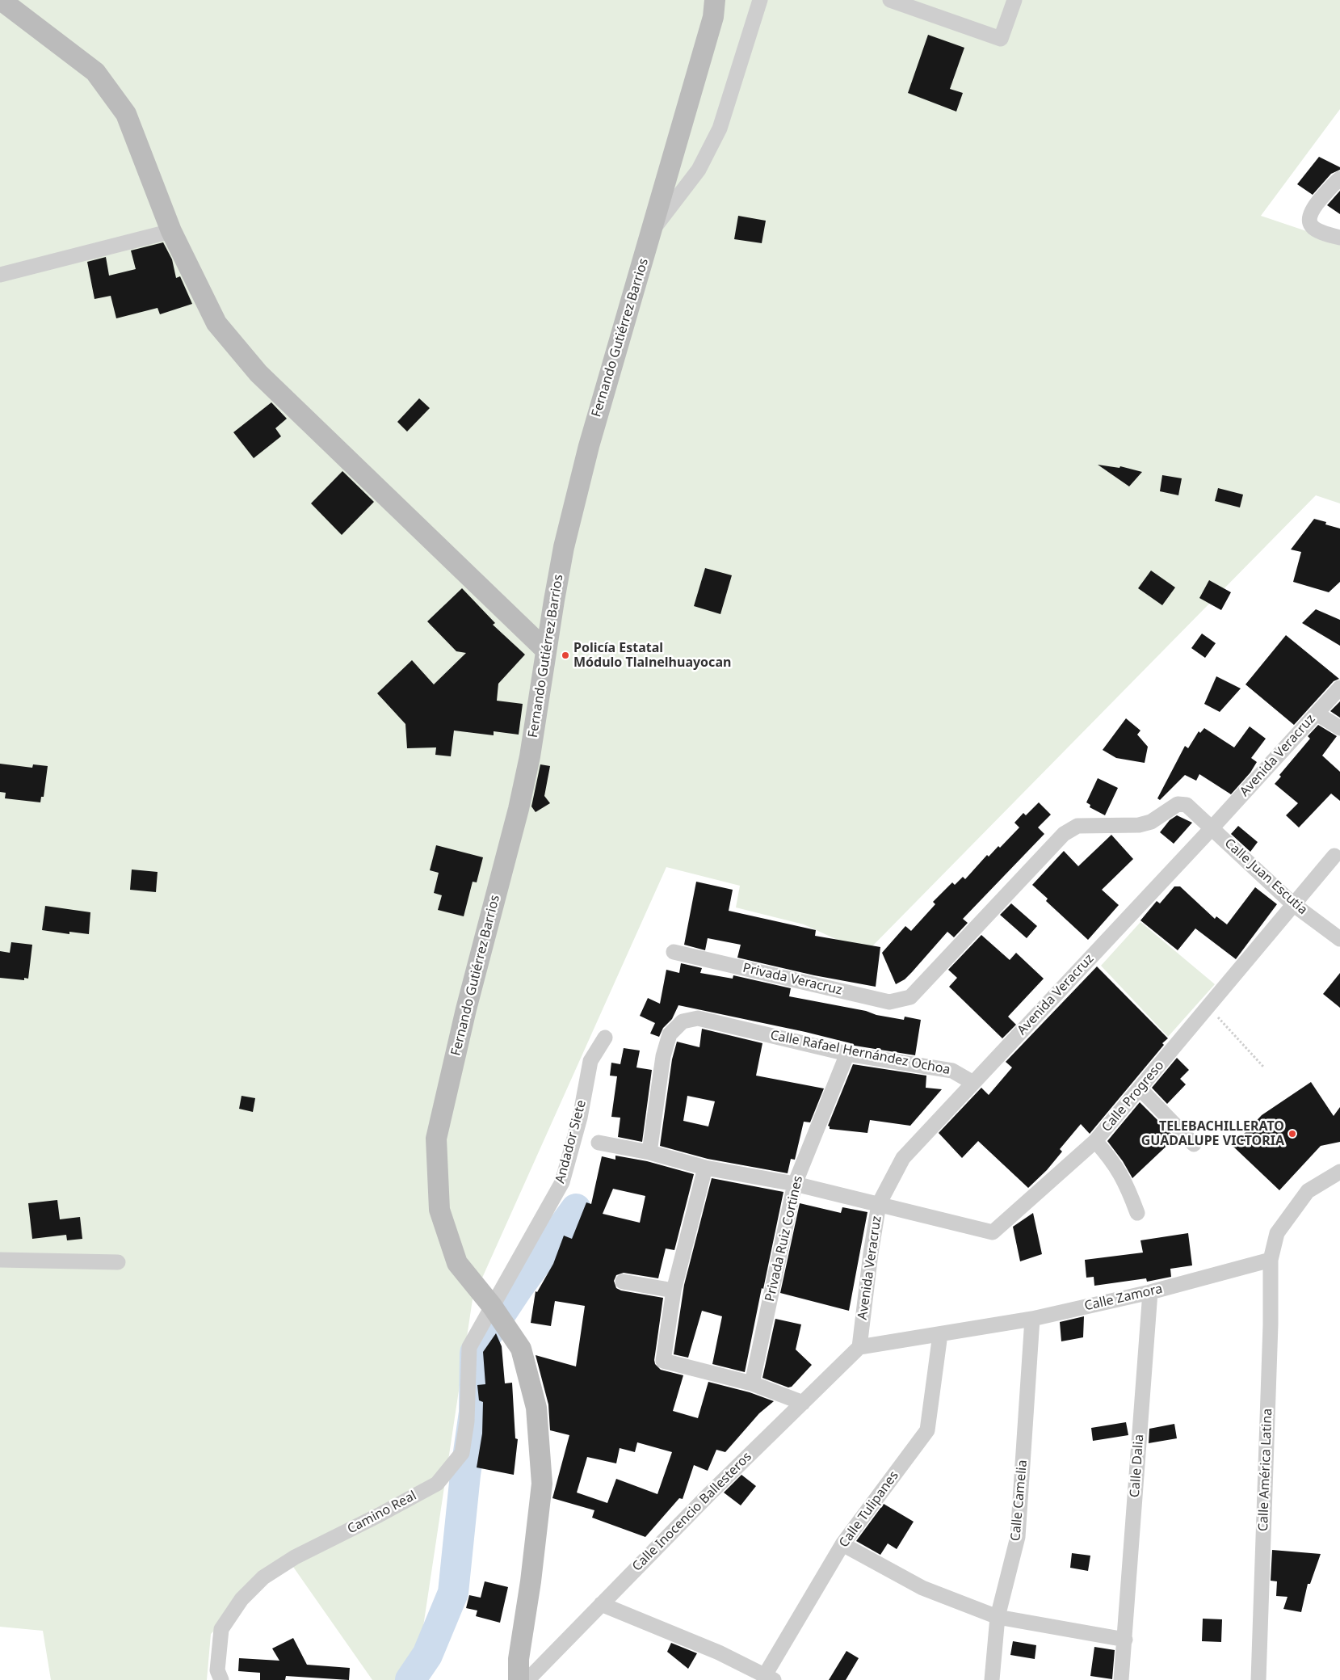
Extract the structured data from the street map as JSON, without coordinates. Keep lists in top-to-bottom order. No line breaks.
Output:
{"streets":{"main road":["Fernando Gutiérrez Barrios"],"street":["Avenida Veracruz","Calle Juan Escutia","Privada Veracruz","Calle Rafael Hernández Ochoa","Calle Progreso","Andador Siete","Privada Ruiz Cortines","Calle Zamora","Calle Dalia","Calle América Latina","Calle Camelia","Calle Tulipanes","Calle Inocencio Ballesteros","Camino Real"]},"crossings":[["Fernando Gutiérrez Barrios","Andador Siete"],["Fernando Gutiérrez Barrios","Camino Real"],["Avenida Veracruz","Calle Juan Escutia"],["Avenida Veracruz","Calle Rafael Hernández Ochoa"],["Avenida Veracruz","Calle Progreso"],["Avenida Veracruz","Calle Zamora"],["Avenida Veracruz","Calle Inocencio Ballesteros"],["Calle Juan Escutia","Privada Veracruz"],["Calle Juan Escutia","Calle Progreso"],["Calle Rafael Hernández Ochoa","Privada Ruiz Cortines"],["Andador Siete","Camino Real"],["Calle Zamora","Calle Dalia"],["Calle Zamora","Calle América Latina"],["Calle Zamora","Calle Camelia"],["Calle Zamora","Calle Tulipanes"],["Calle Zamora","Calle Inocencio Ballesteros"]],"places":["Policía Estatal Módulo Tlalnelhuayocan","TELEBACHILLERATO GUADALUPE VICTORIA"]}
